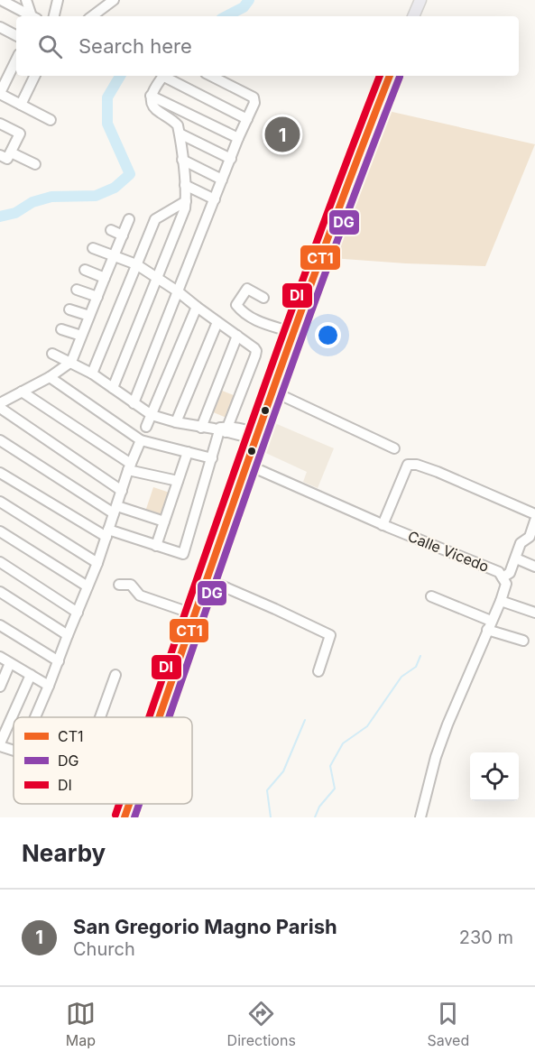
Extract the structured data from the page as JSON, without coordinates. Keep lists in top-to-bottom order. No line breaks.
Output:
{"streets":{"street":["Calle Vicedo"]},"lines":["transit line CT1","transit line DI","transit line DG"],"legend":["CT1","DG","DI"],"page":{"search":"Search here","pins":"1","heading":"Nearby","list":[{"mark":"1","name":"San Gregorio Magno Parish","note":"Church","value":"230 m"}],"nav":["Map","Directions","Saved"]}}
